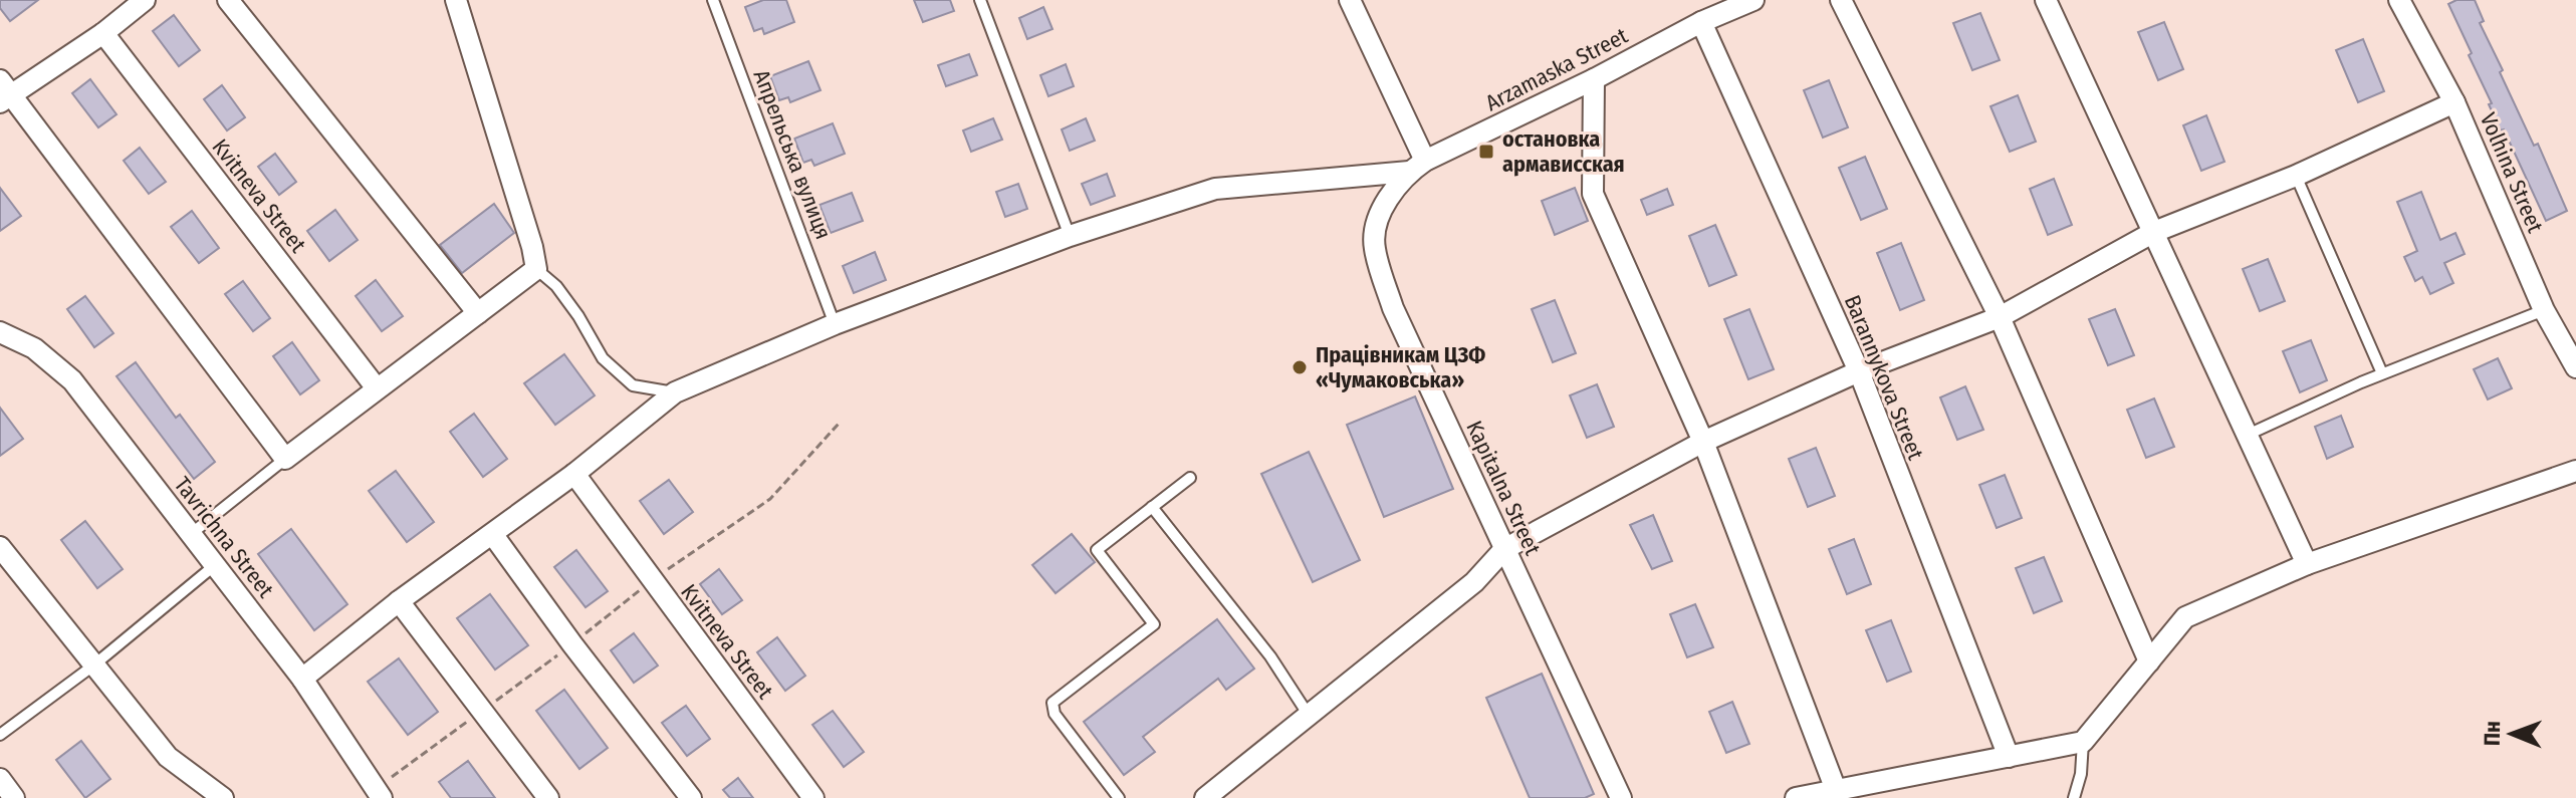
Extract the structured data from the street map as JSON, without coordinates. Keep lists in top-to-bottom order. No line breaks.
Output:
{"streets":{"street":["Arzamaska Street","Volhina Street","Kvitneva Street","Barannykova Street","Kapitalna Street","Tavrichna Street"],"lane":["Апрельська вулиця"]},"crossings":[["Arzamaska Street","Barannykova Street"],["Arzamaska Street","Kapitalna Street"]],"places":{"transit":["остановка армависская"],"other":["Працівникам ЦЗФ «Чумаковська»"]},"north":"left"}
